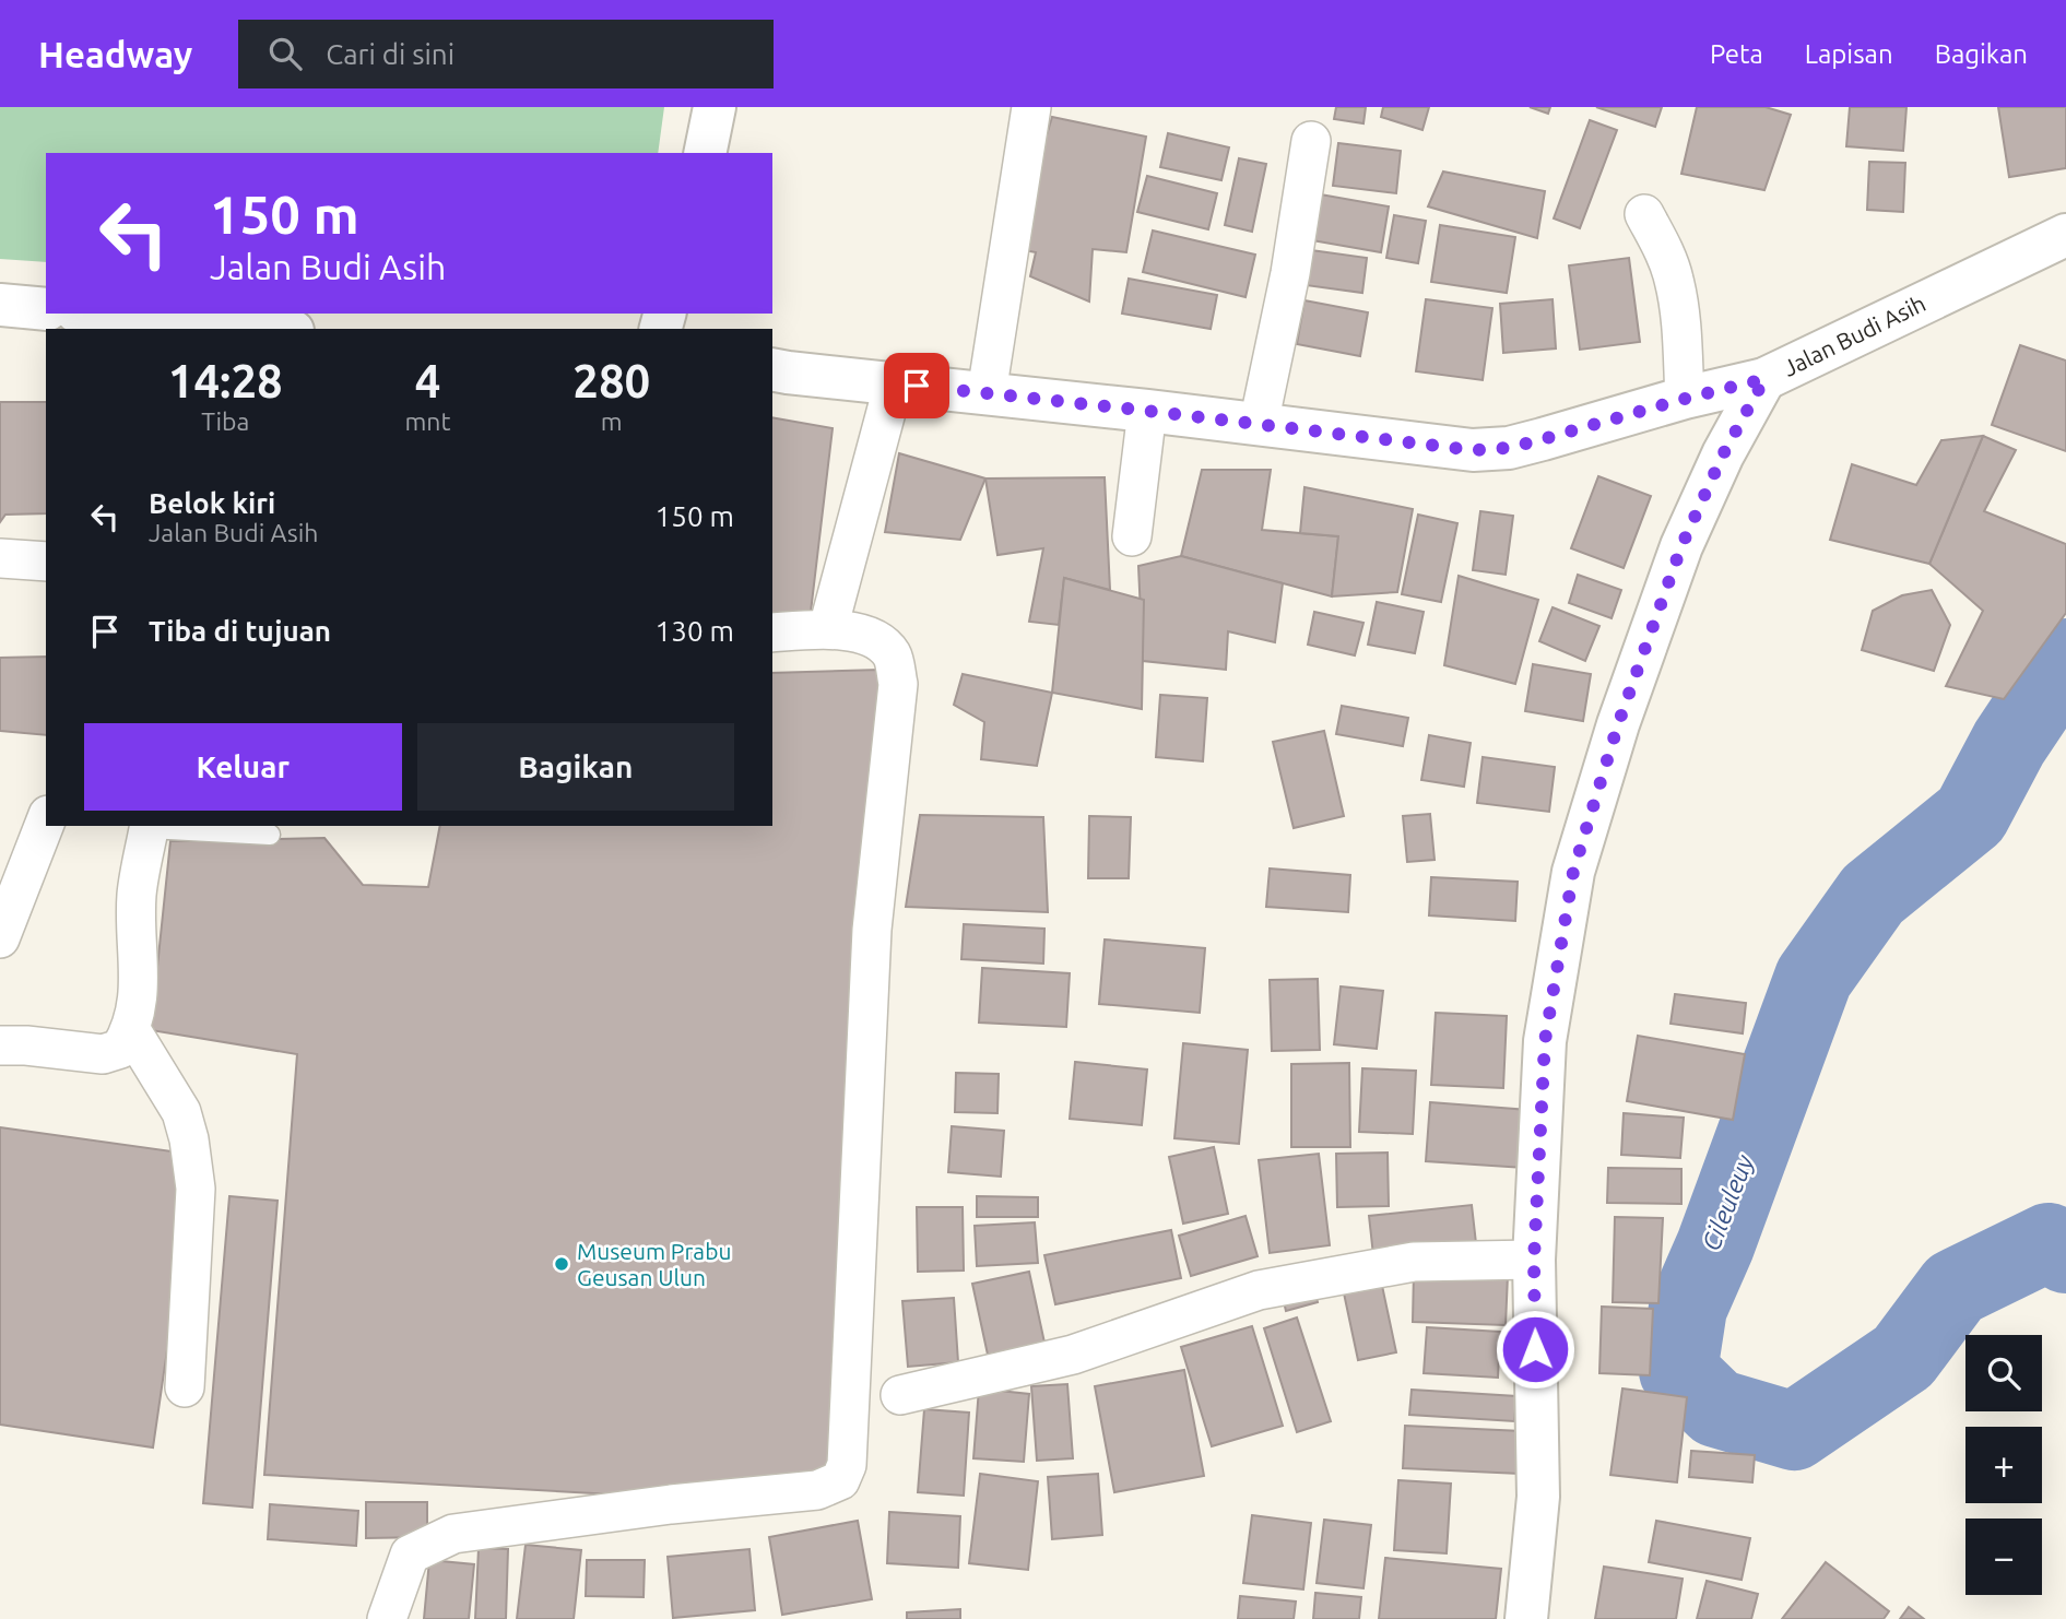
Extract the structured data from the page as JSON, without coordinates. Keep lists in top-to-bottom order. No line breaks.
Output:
{"streets":{"street":["Jalan Budi Asih"]},"water":["Cileuleuy"],"places":["Museum Prabu Geusan Ulun"],"page":{"header":"Headway","search":"Cari di sini","nav":["Peta","Lapisan","Bagikan"],"turn":["150 m","Jalan Budi Asih"],"eta":["14:28","Tiba","4","mnt","280","m"],"list":[{"name":"Belok kiri","note":"Jalan Budi Asih","value":"150 m"},{"name":"Tiba di tujuan","value":"130 m"}],"buttons":["Keluar","Bagikan"],"map_buttons":["+","−"]}}
